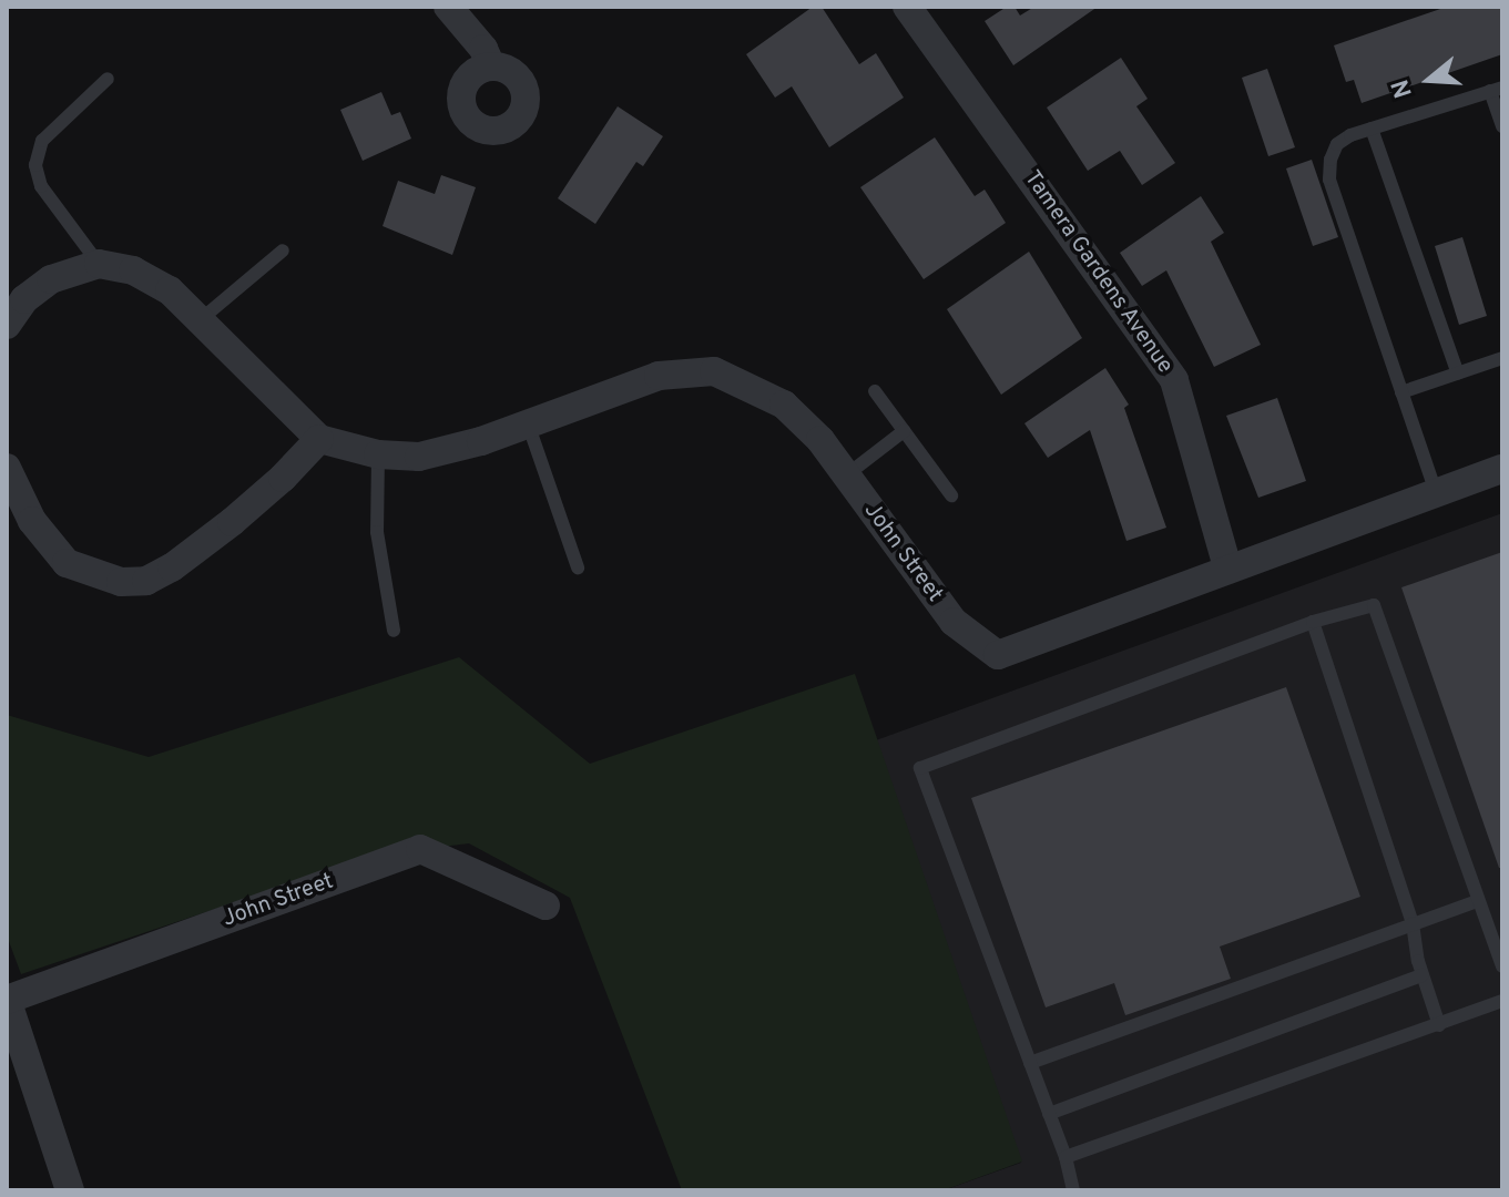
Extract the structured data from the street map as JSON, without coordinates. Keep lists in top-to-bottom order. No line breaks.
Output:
{"streets":{"street":["Tamera Gardens Avenue","John Street"]},"crossings":[["Tamera Gardens Avenue","John Street"]],"north":"left"}
